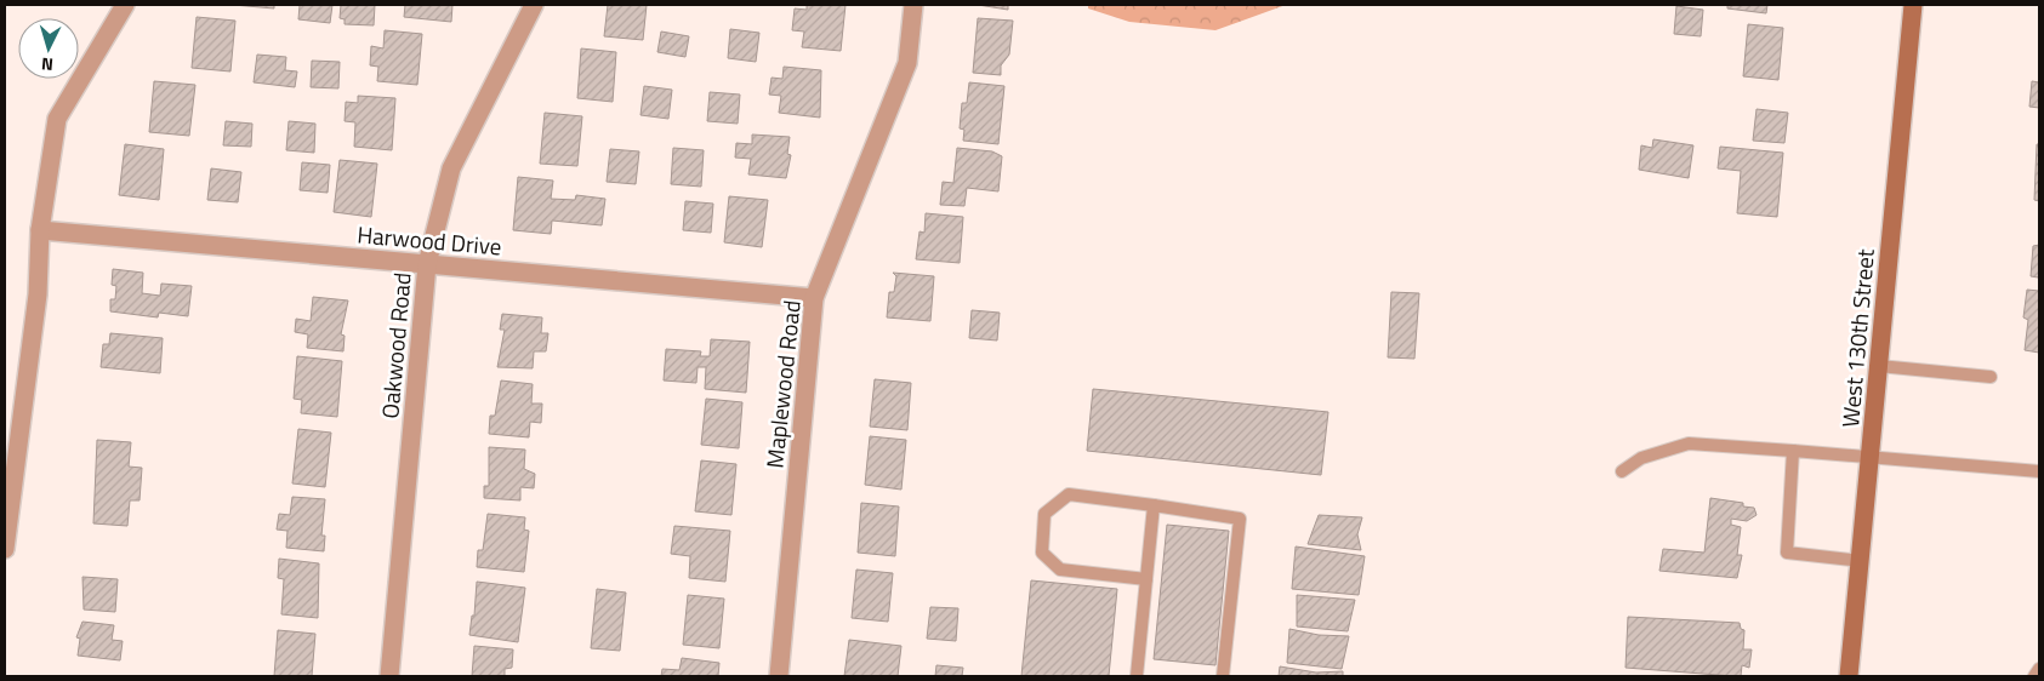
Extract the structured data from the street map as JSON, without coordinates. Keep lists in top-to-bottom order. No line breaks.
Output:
{"streets":{"main road":["West 130th Street"],"street":["Harwood Drive","Oakwood Road","Maplewood Road"]},"crossings":[["Harwood Drive","Oakwood Road"],["Harwood Drive","Maplewood Road"]],"north":"bottom"}
